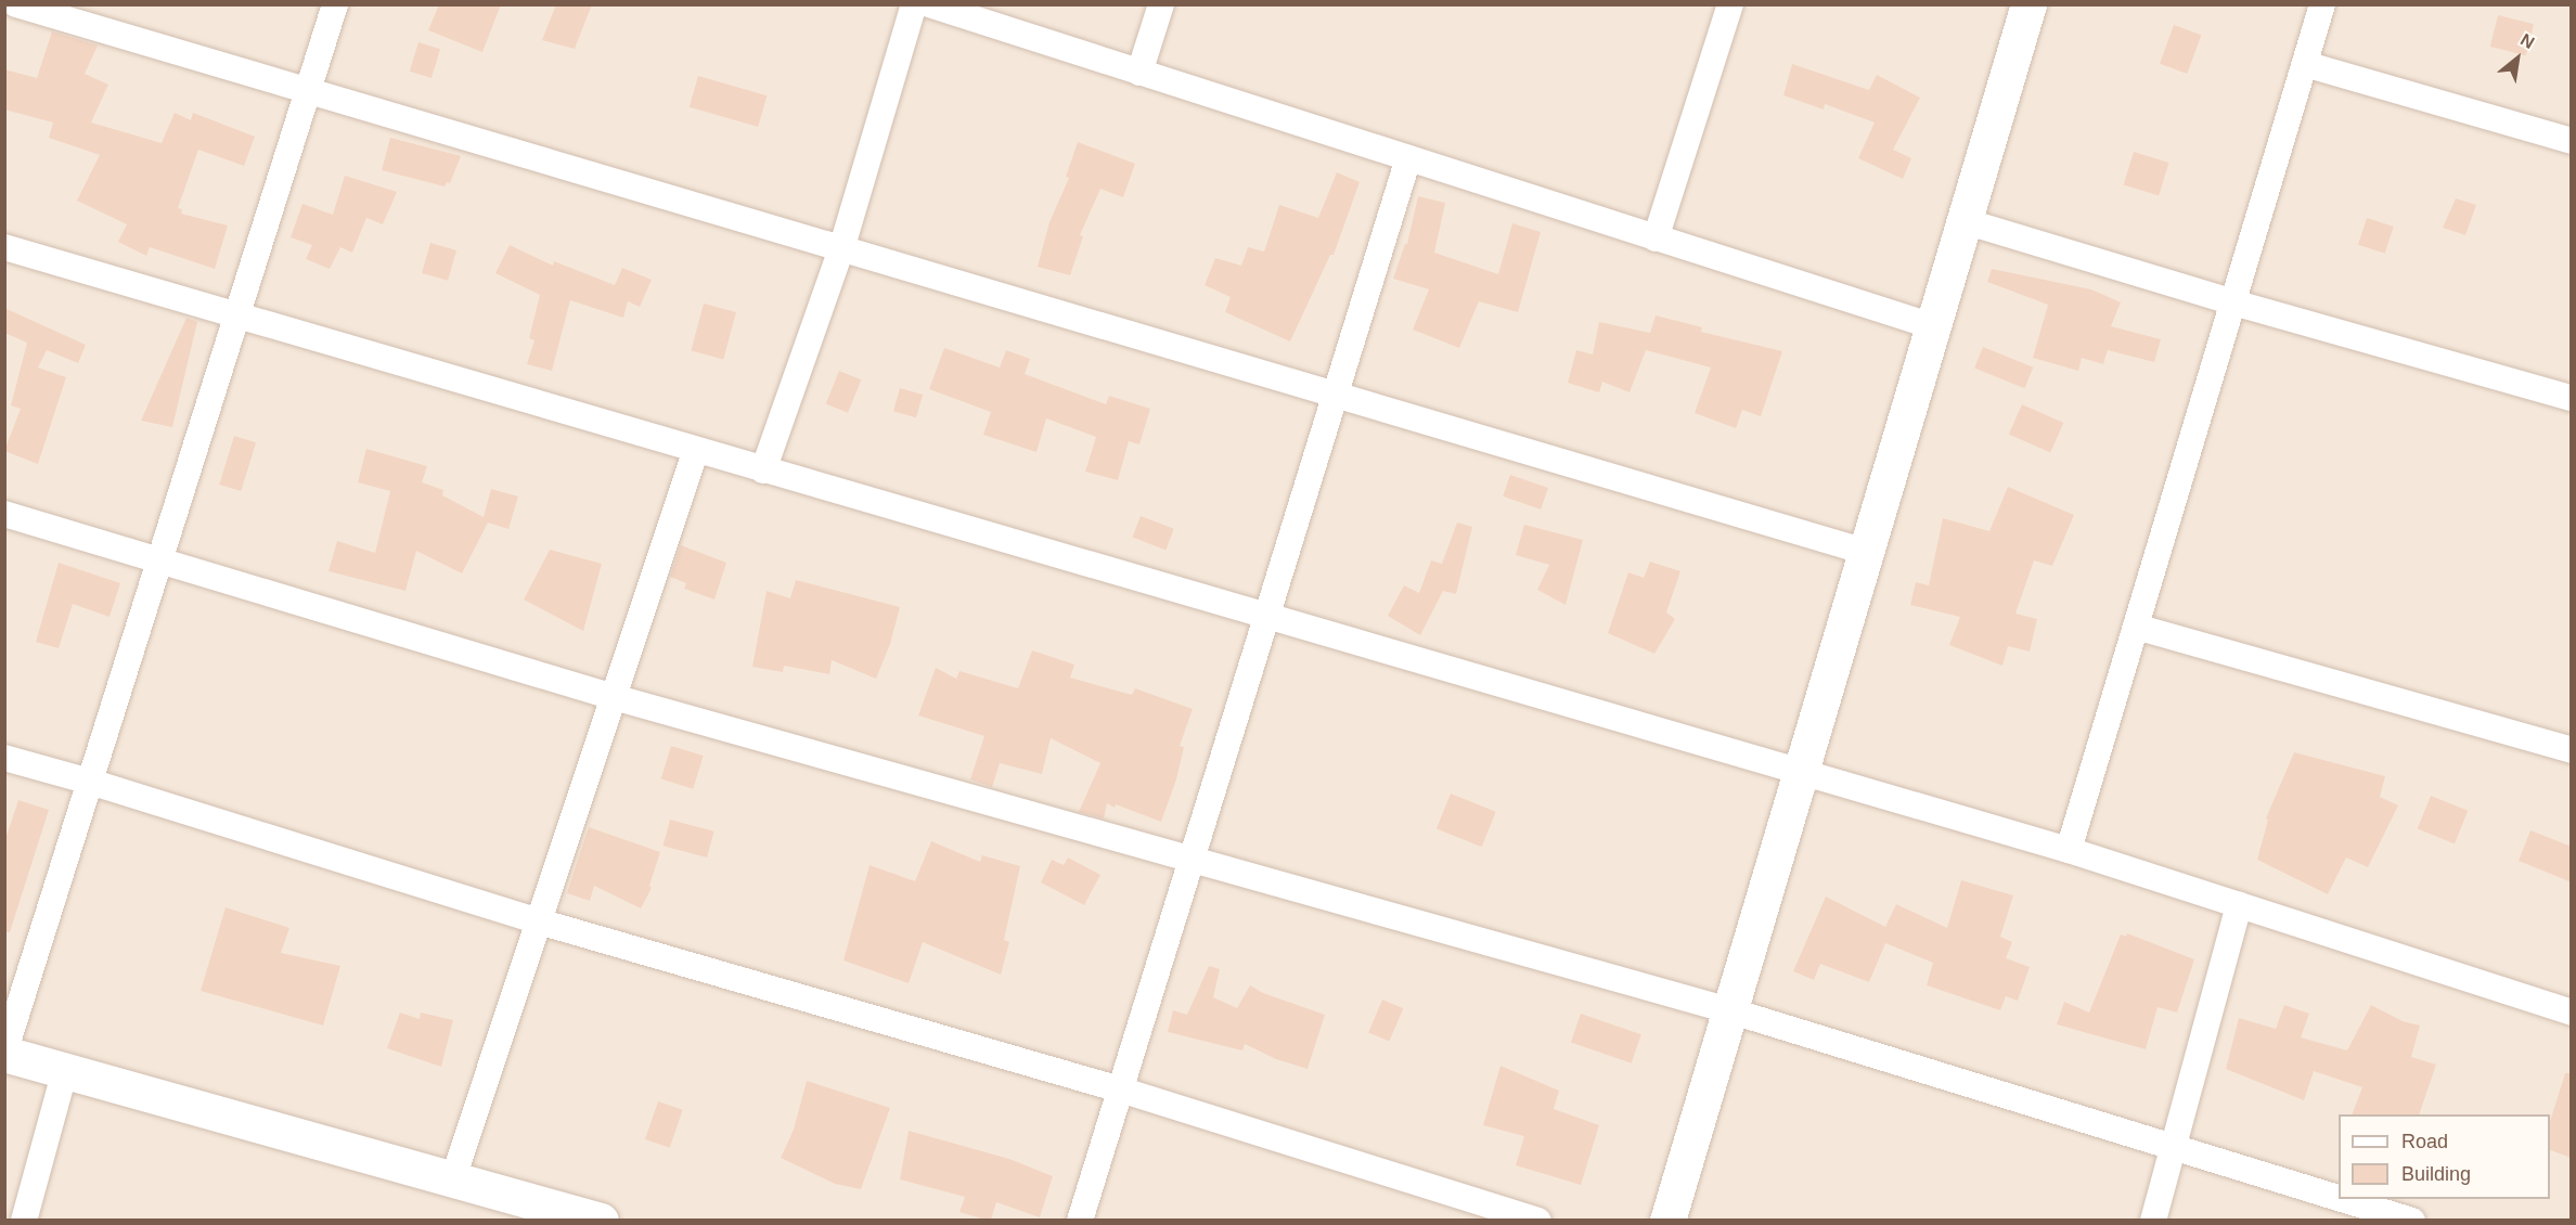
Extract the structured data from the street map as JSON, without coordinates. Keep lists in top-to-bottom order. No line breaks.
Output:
{"legend":["Road","Building"],"north":"top right"}
